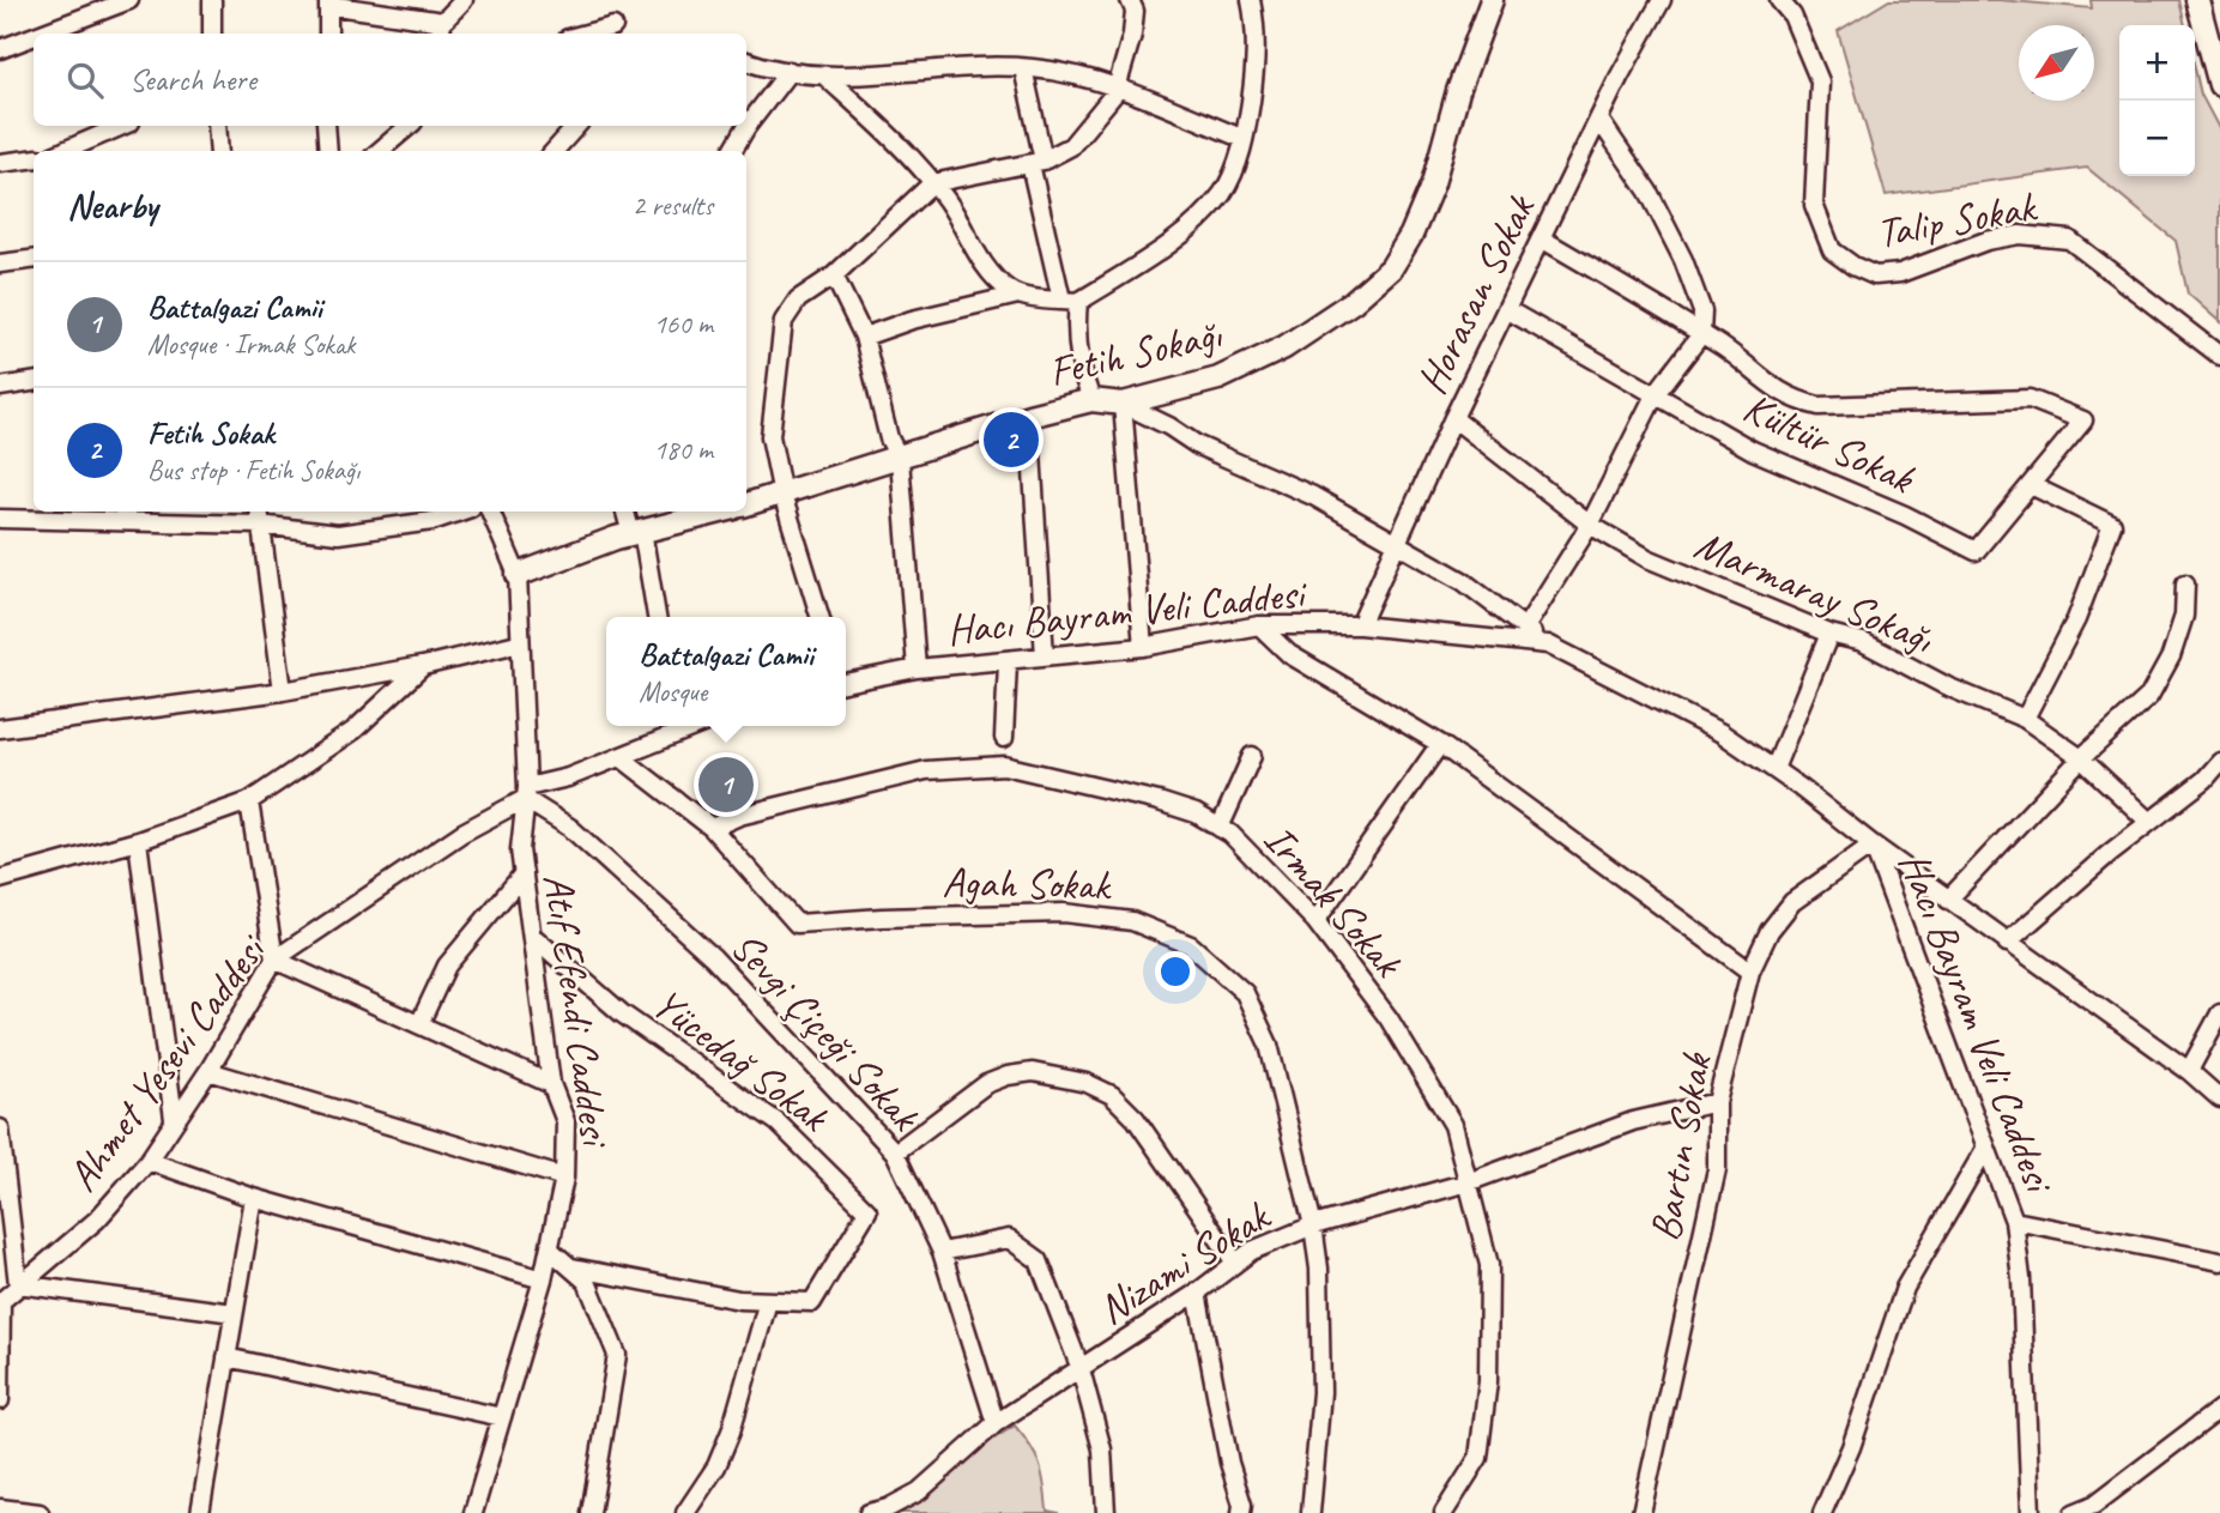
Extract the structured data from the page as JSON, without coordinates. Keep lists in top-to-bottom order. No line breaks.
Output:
{"streets":{"street":["Talip Sokak","Horasan Sokak","Fetih Sokağı","Kültür Sokak","Marmaray Sokağı","Hacı Bayram Veli Caddesi","Agah Sokak","Irmak Sokak","Atıf Efendi Caddesi","Sevgi Çiçeği Sokak","Yücedağ Sokak","Ahmet Yesevi Caddesi","Bartın Sokak","Nizami Sokak"]},"crossings":[["Horasan Sokak","Kültür Sokak"],["Horasan Sokak","Marmaray Sokağı"],["Horasan Sokak","Hacı Bayram Veli Caddesi"],["Hacı Bayram Veli Caddesi","Bartın Sokak"],["Agah Sokak","Irmak Sokak"],["Agah Sokak","Nizami Sokak"],["Irmak Sokak","Nizami Sokak"],["Atıf Efendi Caddesi","Sevgi Çiçeği Sokak"],["Atıf Efendi Caddesi","Yücedağ Sokak"],["Atıf Efendi Caddesi","Ahmet Yesevi Caddesi"],["Sevgi Çiçeği Sokak","Ahmet Yesevi Caddesi"],["Sevgi Çiçeği Sokak","Nizami Sokak"],["Bartın Sokak","Nizami Sokak"]],"north":"bottom left","page":{"map_buttons":["+","−"],"search":"Search here","heading":["Nearby","2 results"],"list":[{"mark":"1","name":"Battalgazi Camii","note":"Mosque · Irmak Sokak","value":"160 m"},{"mark":"2","name":"Fetih Sokak","note":"Bus stop · Fetih Sokağı","value":"180 m"}],"pins":["2","1"],"popup":["Battalgazi Camii","Mosque"]}}
